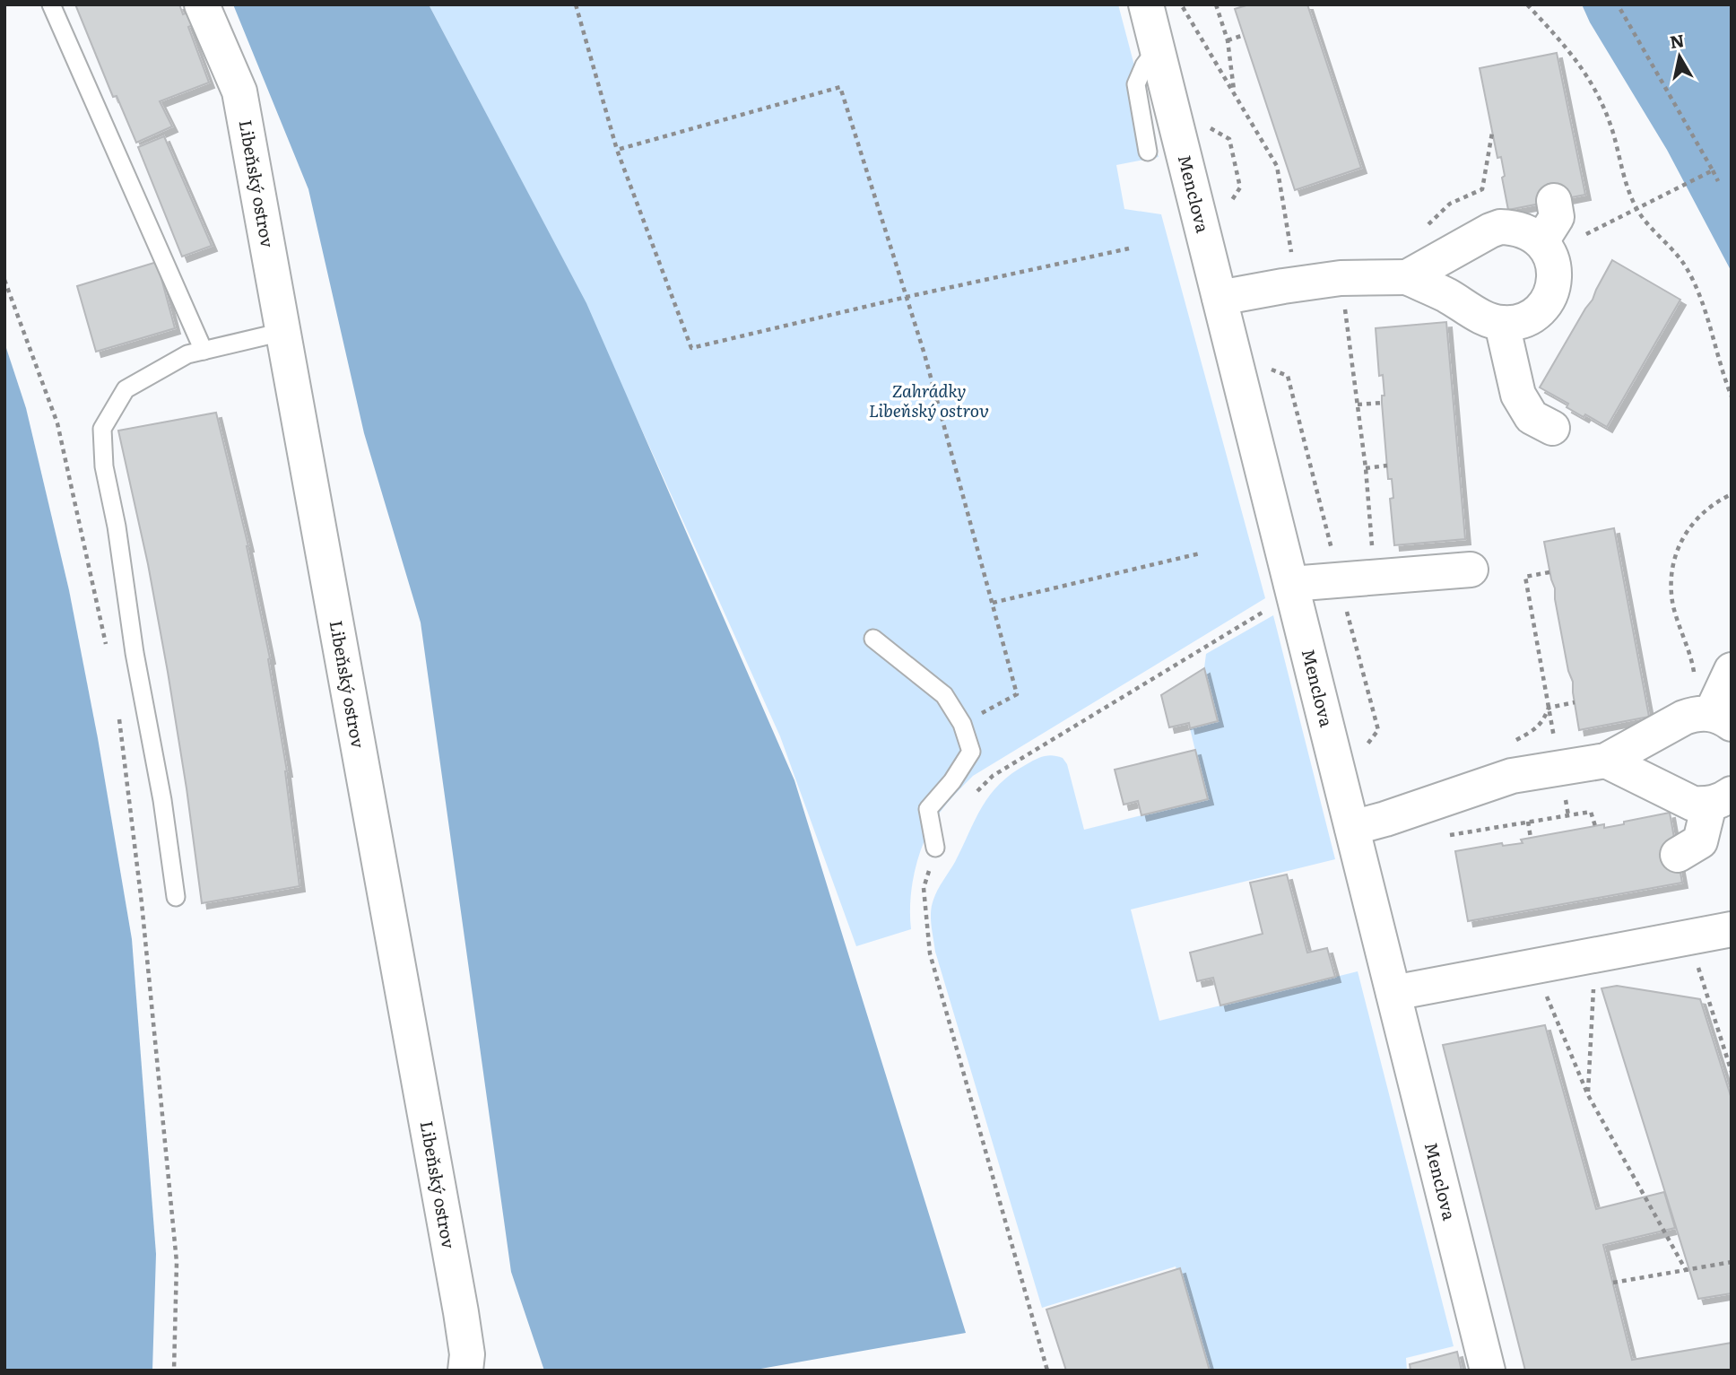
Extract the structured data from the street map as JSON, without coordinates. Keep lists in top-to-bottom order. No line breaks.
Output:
{"streets":{"street":["Libeňský ostrov","Menclova"]},"parks":["Zahrádky Libeňský ostrov"],"north":"top"}
